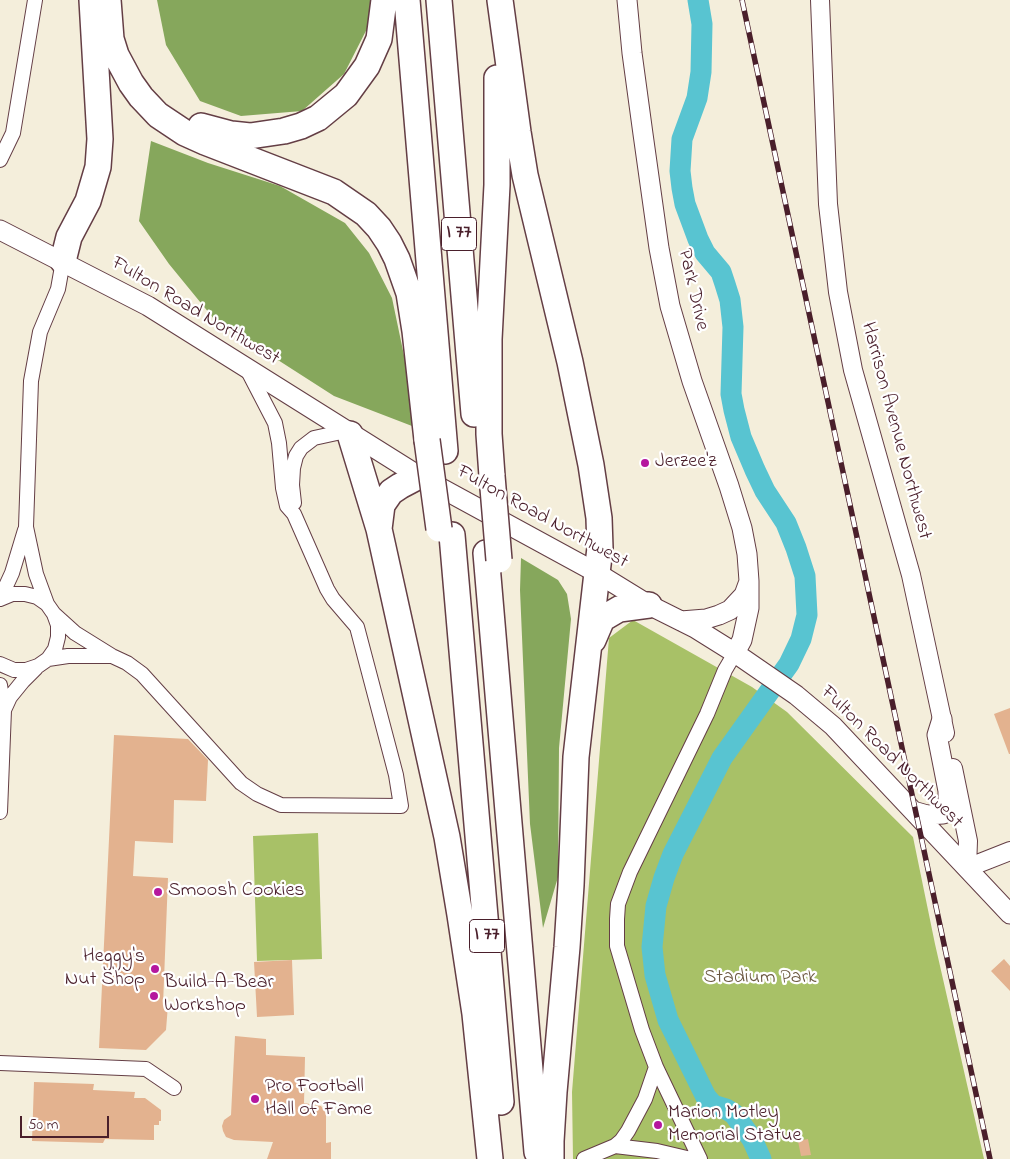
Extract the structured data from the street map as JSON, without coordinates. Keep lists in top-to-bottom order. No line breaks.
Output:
{"streets":{"highway":["I 77"],"main road":["Park Drive","Fulton Road Northwest"],"street":["Harrison Avenue Northwest"]},"crossings":[["Park Drive","Fulton Road Northwest"],["Fulton Road Northwest","Harrison Avenue Northwest"]],"parks":["Stadium Park"],"places":["Jerzee'z","Smoosh Cookies","Heggy's Nut Shop","Build-A-Bear Workshop","Pro Football Hall of Fame","Marion Motley Memorial Statue"],"scale_bar":"50 m"}
